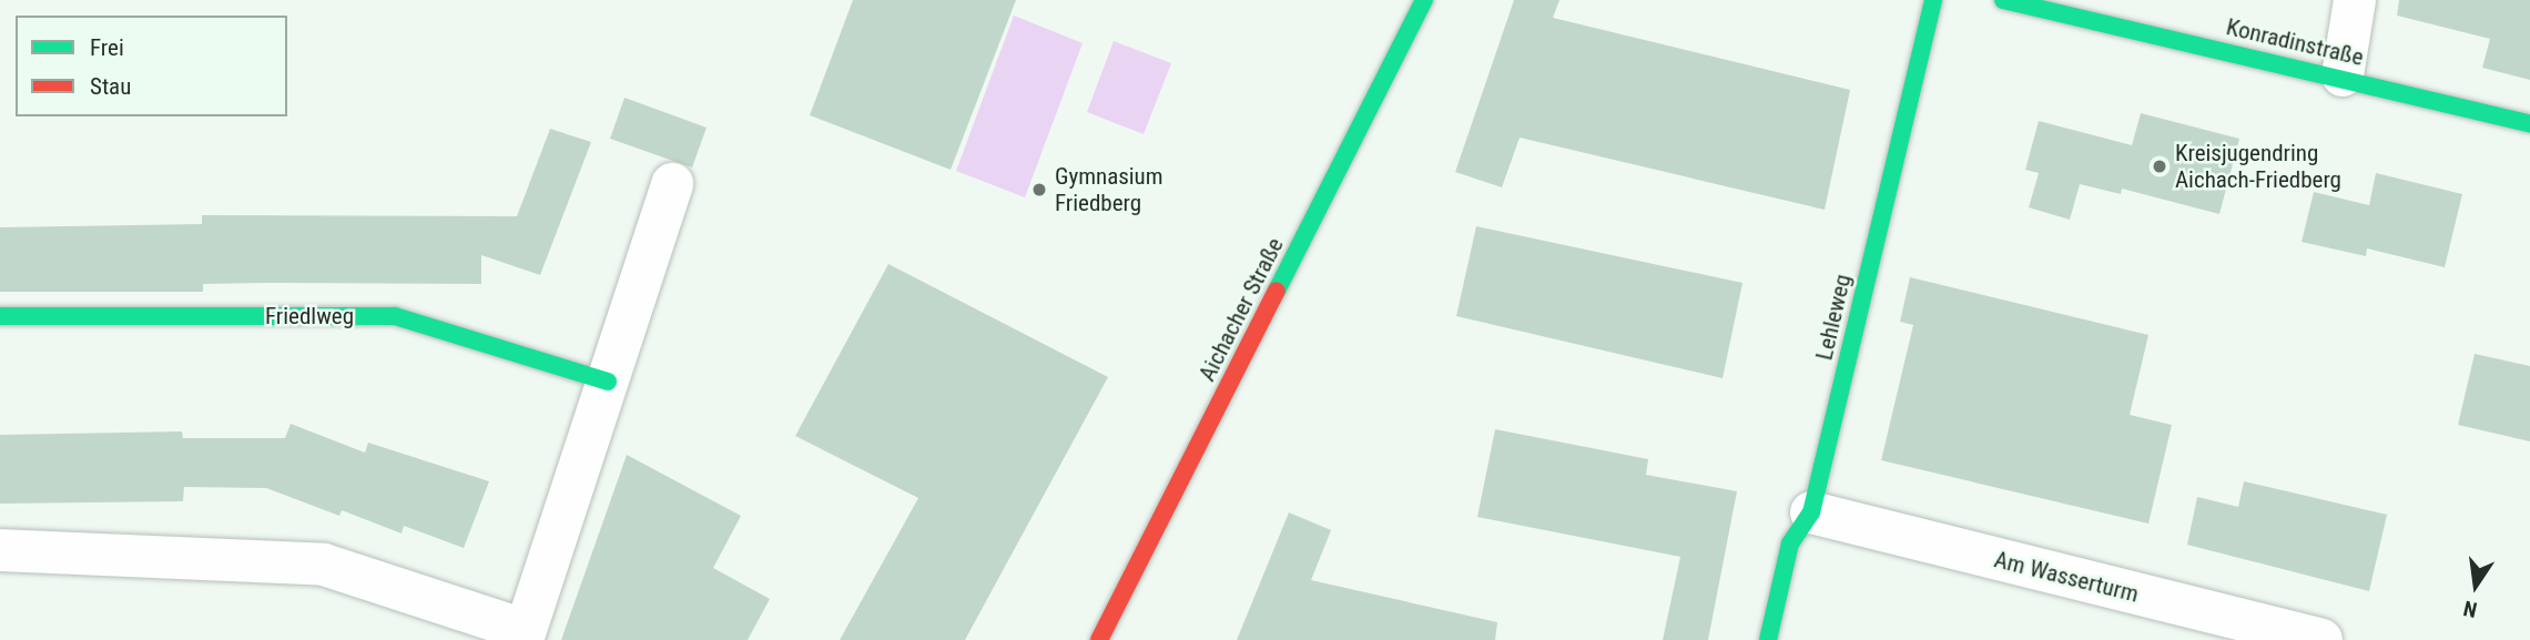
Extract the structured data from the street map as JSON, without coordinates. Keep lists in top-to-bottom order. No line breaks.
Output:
{"streets":{"street":["Konradinstraße","Aichacher Straße","Friedlweg","Lehleweg","Am Wasserturm"]},"crossings":[["Lehleweg","Am Wasserturm"]],"places":["Kreisjugendring Aichach-Friedberg","Gymnasium Friedberg"],"legend":["Frei","Stau"],"north":"bottom"}
